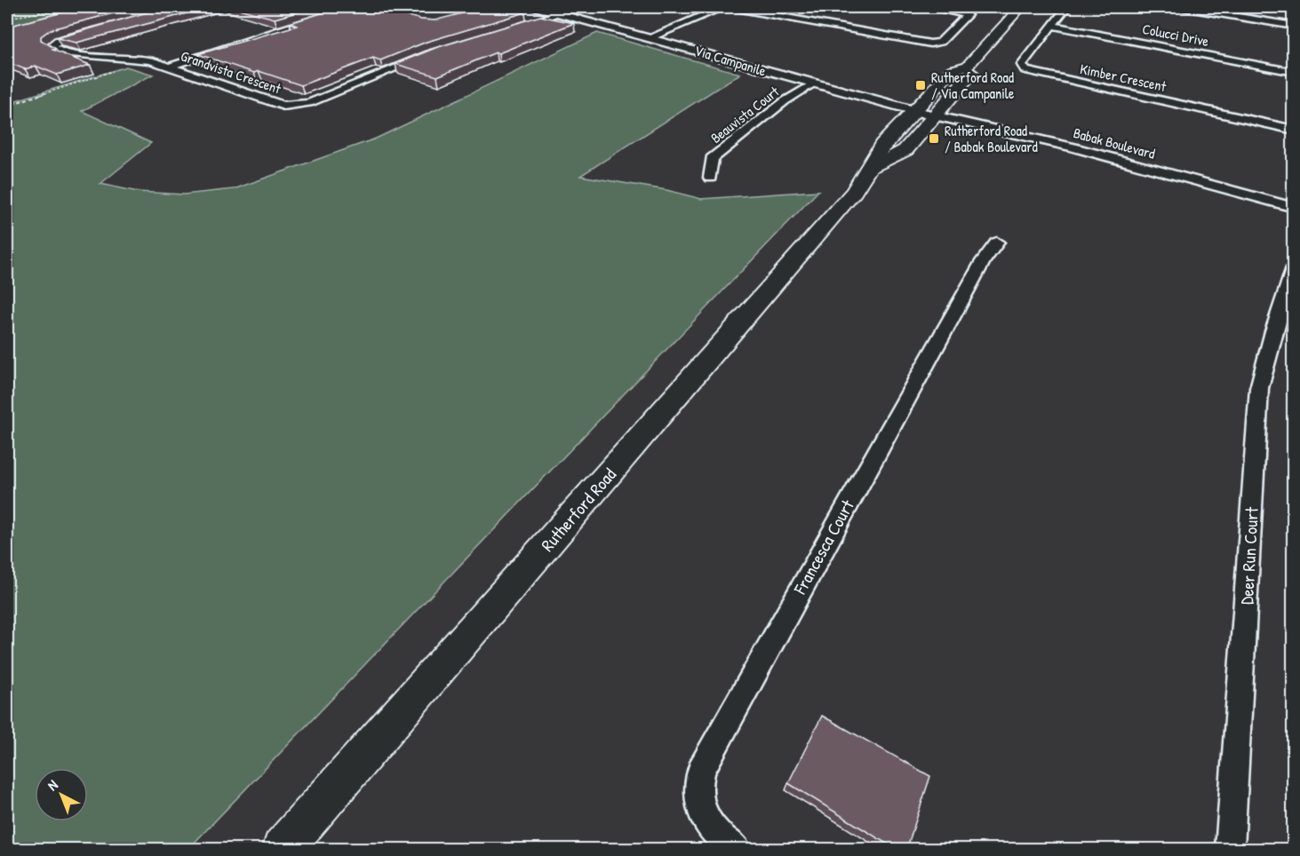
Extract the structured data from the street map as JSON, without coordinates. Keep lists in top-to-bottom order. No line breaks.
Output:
{"streets":{"main road":["Rutherford Road"],"street":["Colucci Drive","Via Campanile","Grandvista Crescent","Kimber Crescent","Beauvista Court","Babak Boulevard","Francesca Court","Deer Run Court"]},"crossings":[["Colucci Drive","Kimber Crescent"],["Via Campanile","Beauvista Court"],["Via Campanile","Babak Boulevard"],["Via Campanile","Rutherford Road"],["Babak Boulevard","Rutherford Road"]],"places":{"transit":["Rutherford Road / Via Campanile","Rutherford Road / Babak Boulevard"]},"north":"top left"}
